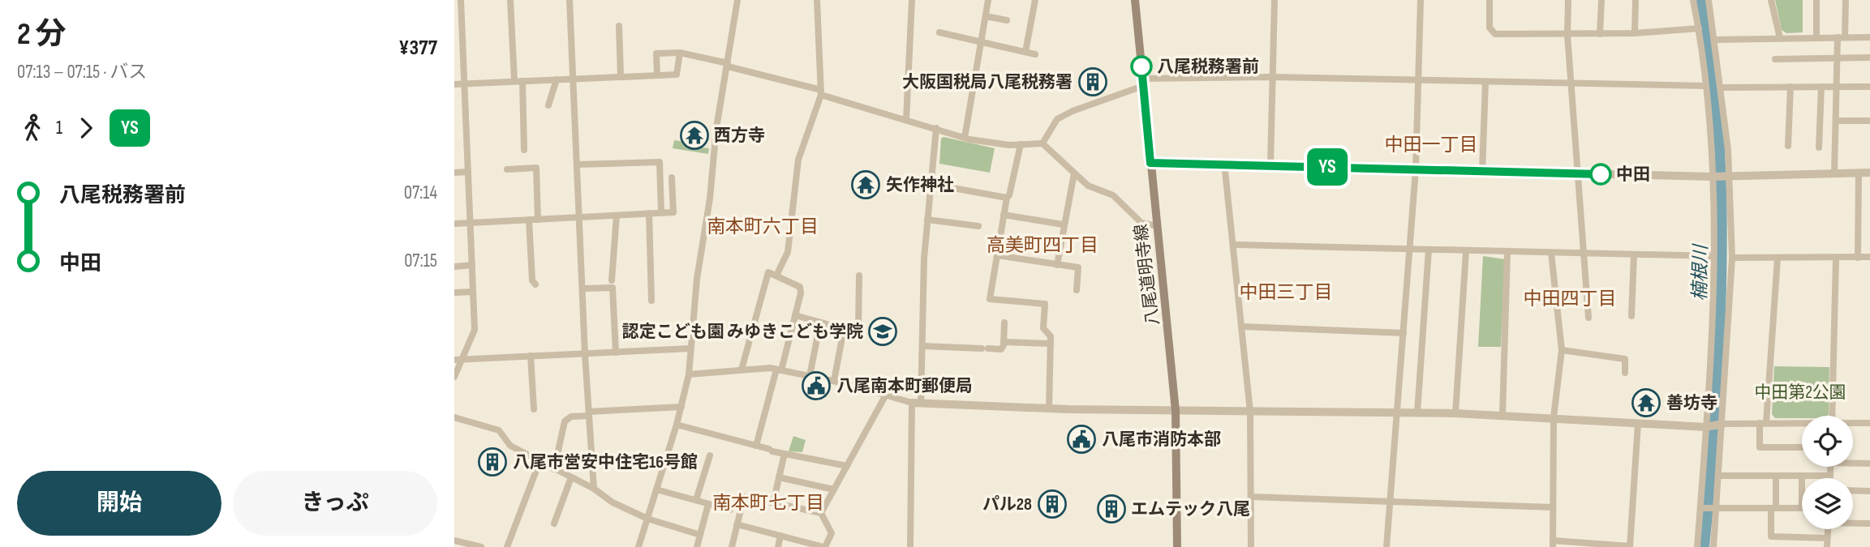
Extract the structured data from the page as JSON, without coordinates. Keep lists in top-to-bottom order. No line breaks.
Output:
{"streets":{"main road":["八尾道明寺線"]},"districts":["中田一丁目","南本町六丁目","高美町四丁目","中田三丁目","中田四丁目","南本町七丁目"],"water":["楠根川"],"parks":["中田第2公園"],"places":{"other":["八尾税務署前","中田"],"building":["大阪国税局八尾税務署","八尾市営安中住宅16号館","パル28","エムテック八尾"],"temple":["西方寺","矢作神社","善坊寺"],"school or university":["認定こども園 みゆきこども学院"],"public building":["八尾南本町郵便局","八尾市消防本部"]},"lines":["bus line YS"],"page":{"heading":["2 分","07:13 – 07:15 · バス","¥377"],"on_map":"YS","legs":["1","YS"],"list":[{"name":"八尾税務署前","value":"07:14"},{"name":"中田","value":"07:15"}],"buttons":["開始","きっぷ"]}}
